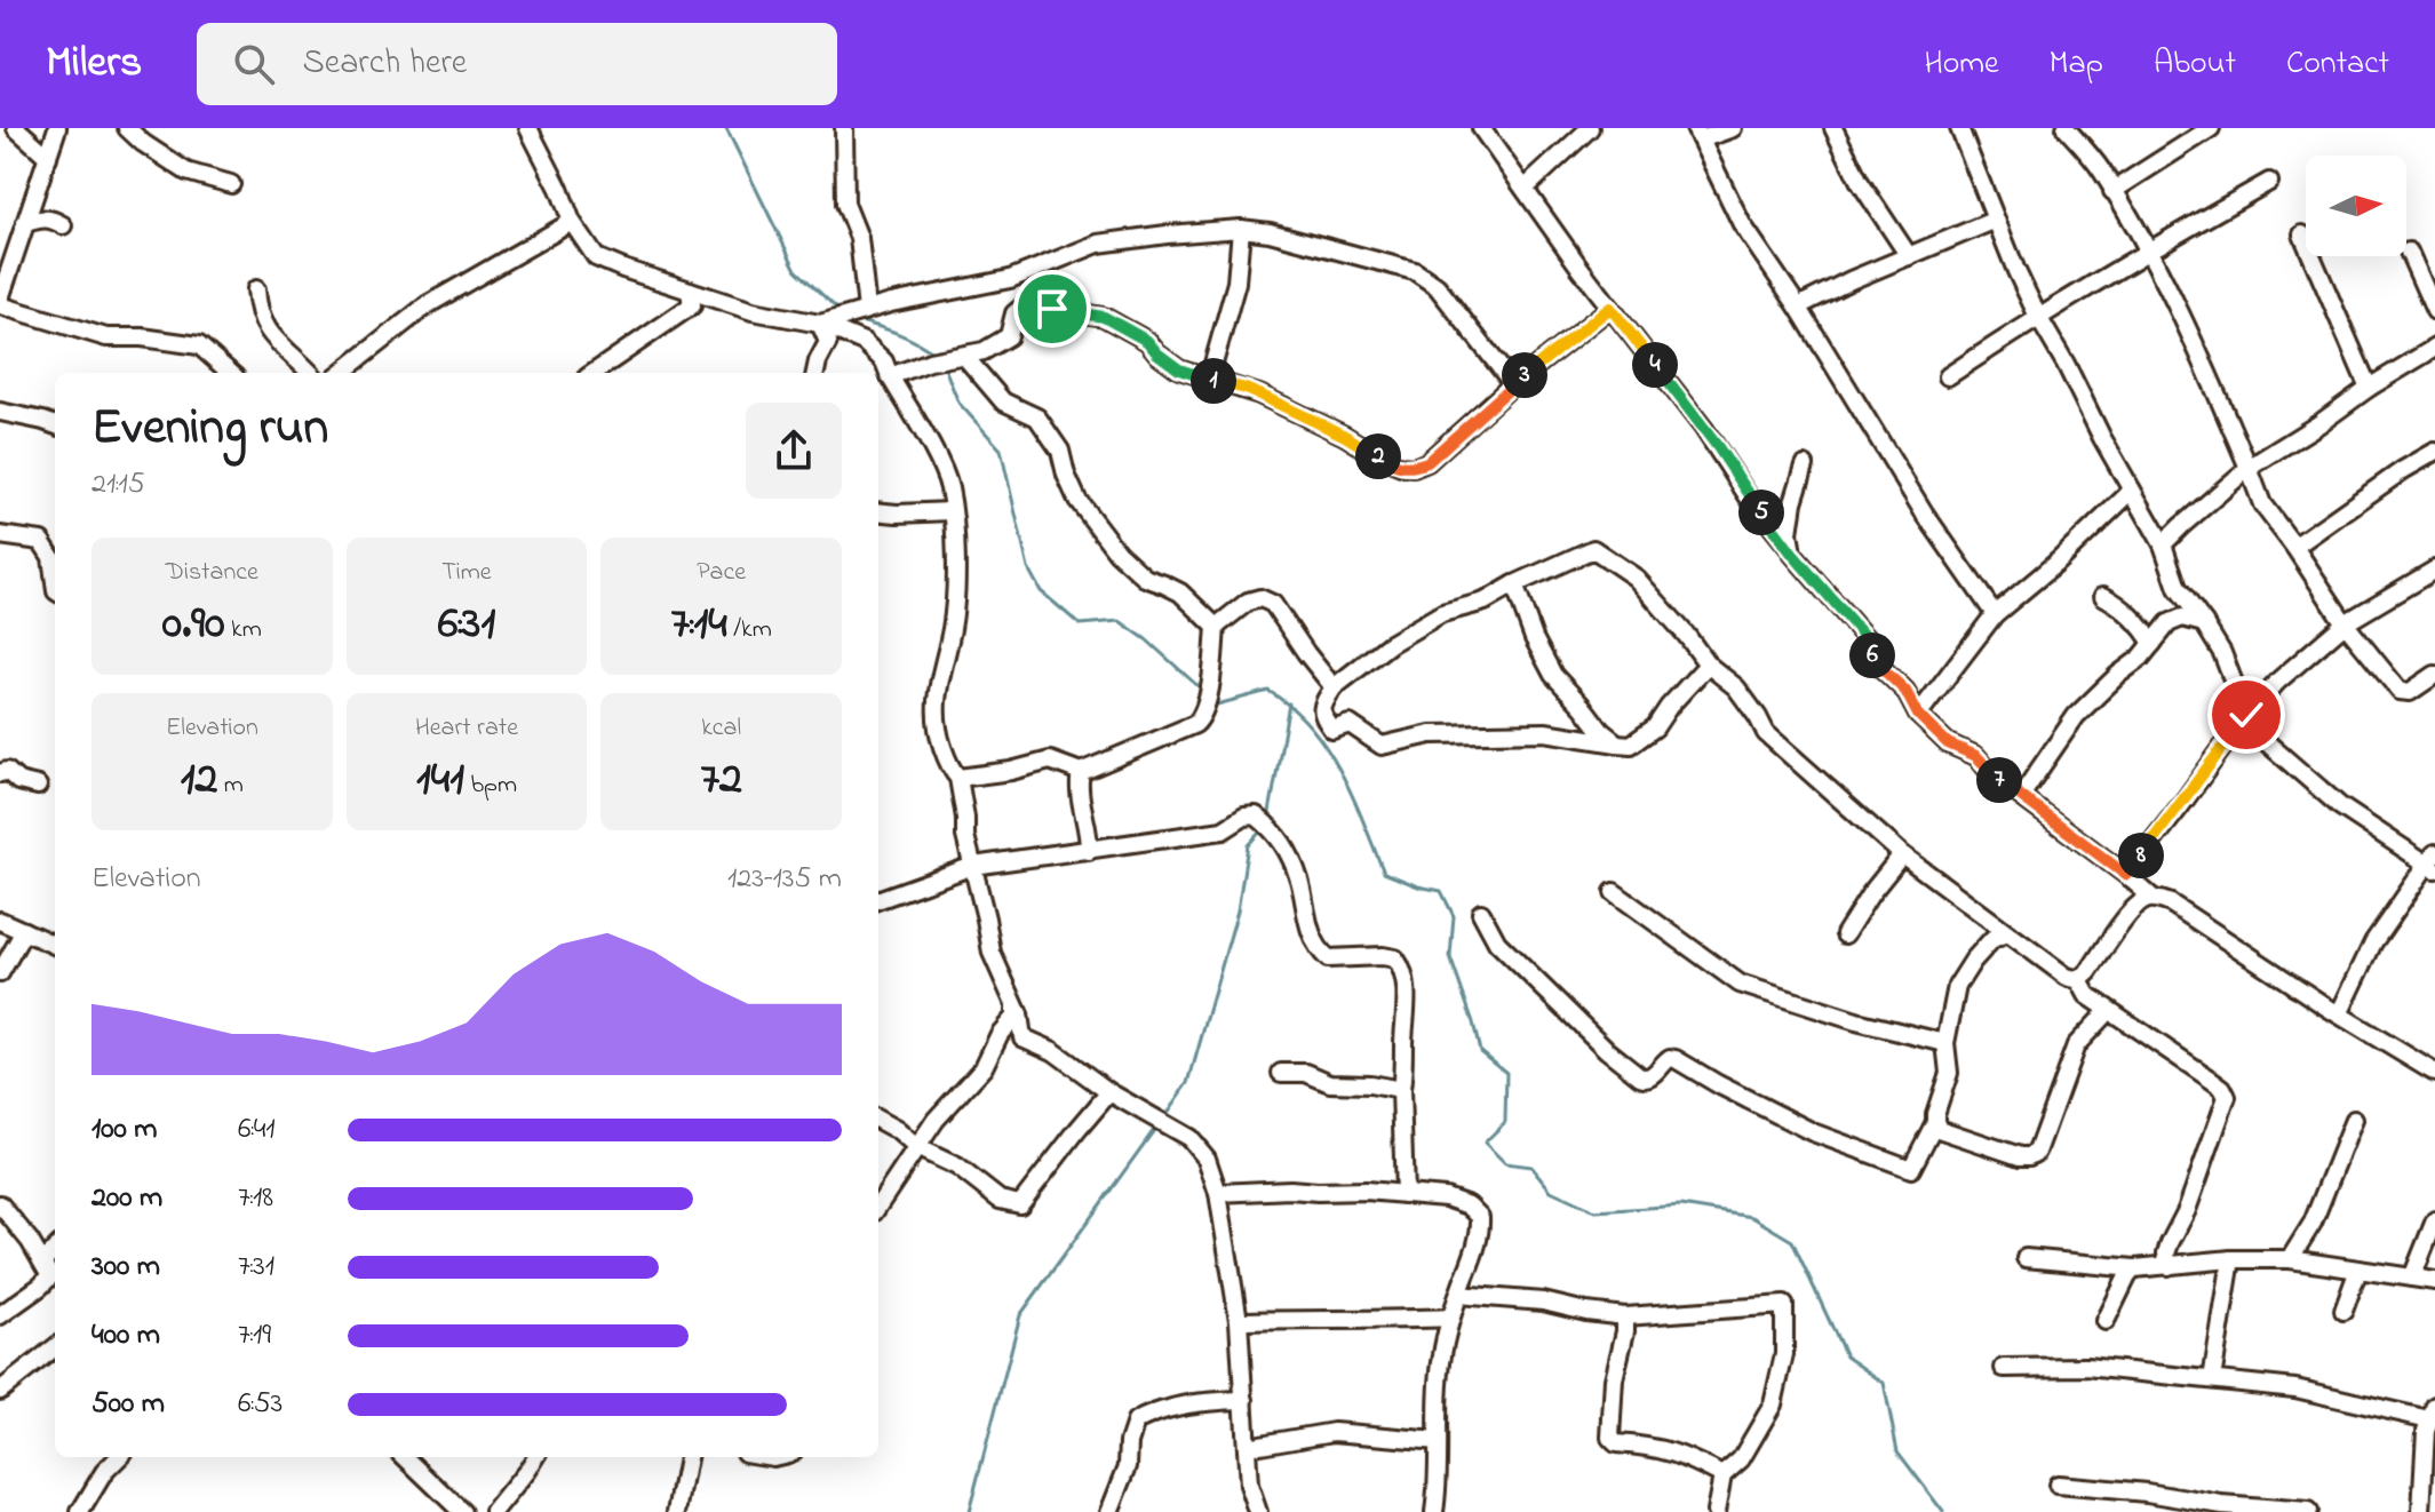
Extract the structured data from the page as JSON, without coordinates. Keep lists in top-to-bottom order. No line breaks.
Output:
{"north":"right","page":{"header":"Milers","search":"Search here","nav":["Home","Map","About","Contact"],"pins":["4","3","1","2","5","6","7","8"],"heading":["Evening run","21:15"],"stats":[["Distance","0.90 km"],["Time","6:31"],["Pace","7:14 /km"],["Elevation","12 m"],["Heart rate","141 bpm"],["kcal","72"]],"chart":["Elevation","123–135 m"],"list":[{"name":"100 m","note":"6:41"},{"name":"200 m","note":"7:18"},{"name":"300 m","note":"7:31"},{"name":"400 m","note":"7:19"},{"name":"500 m","note":"6:53"}]}}
